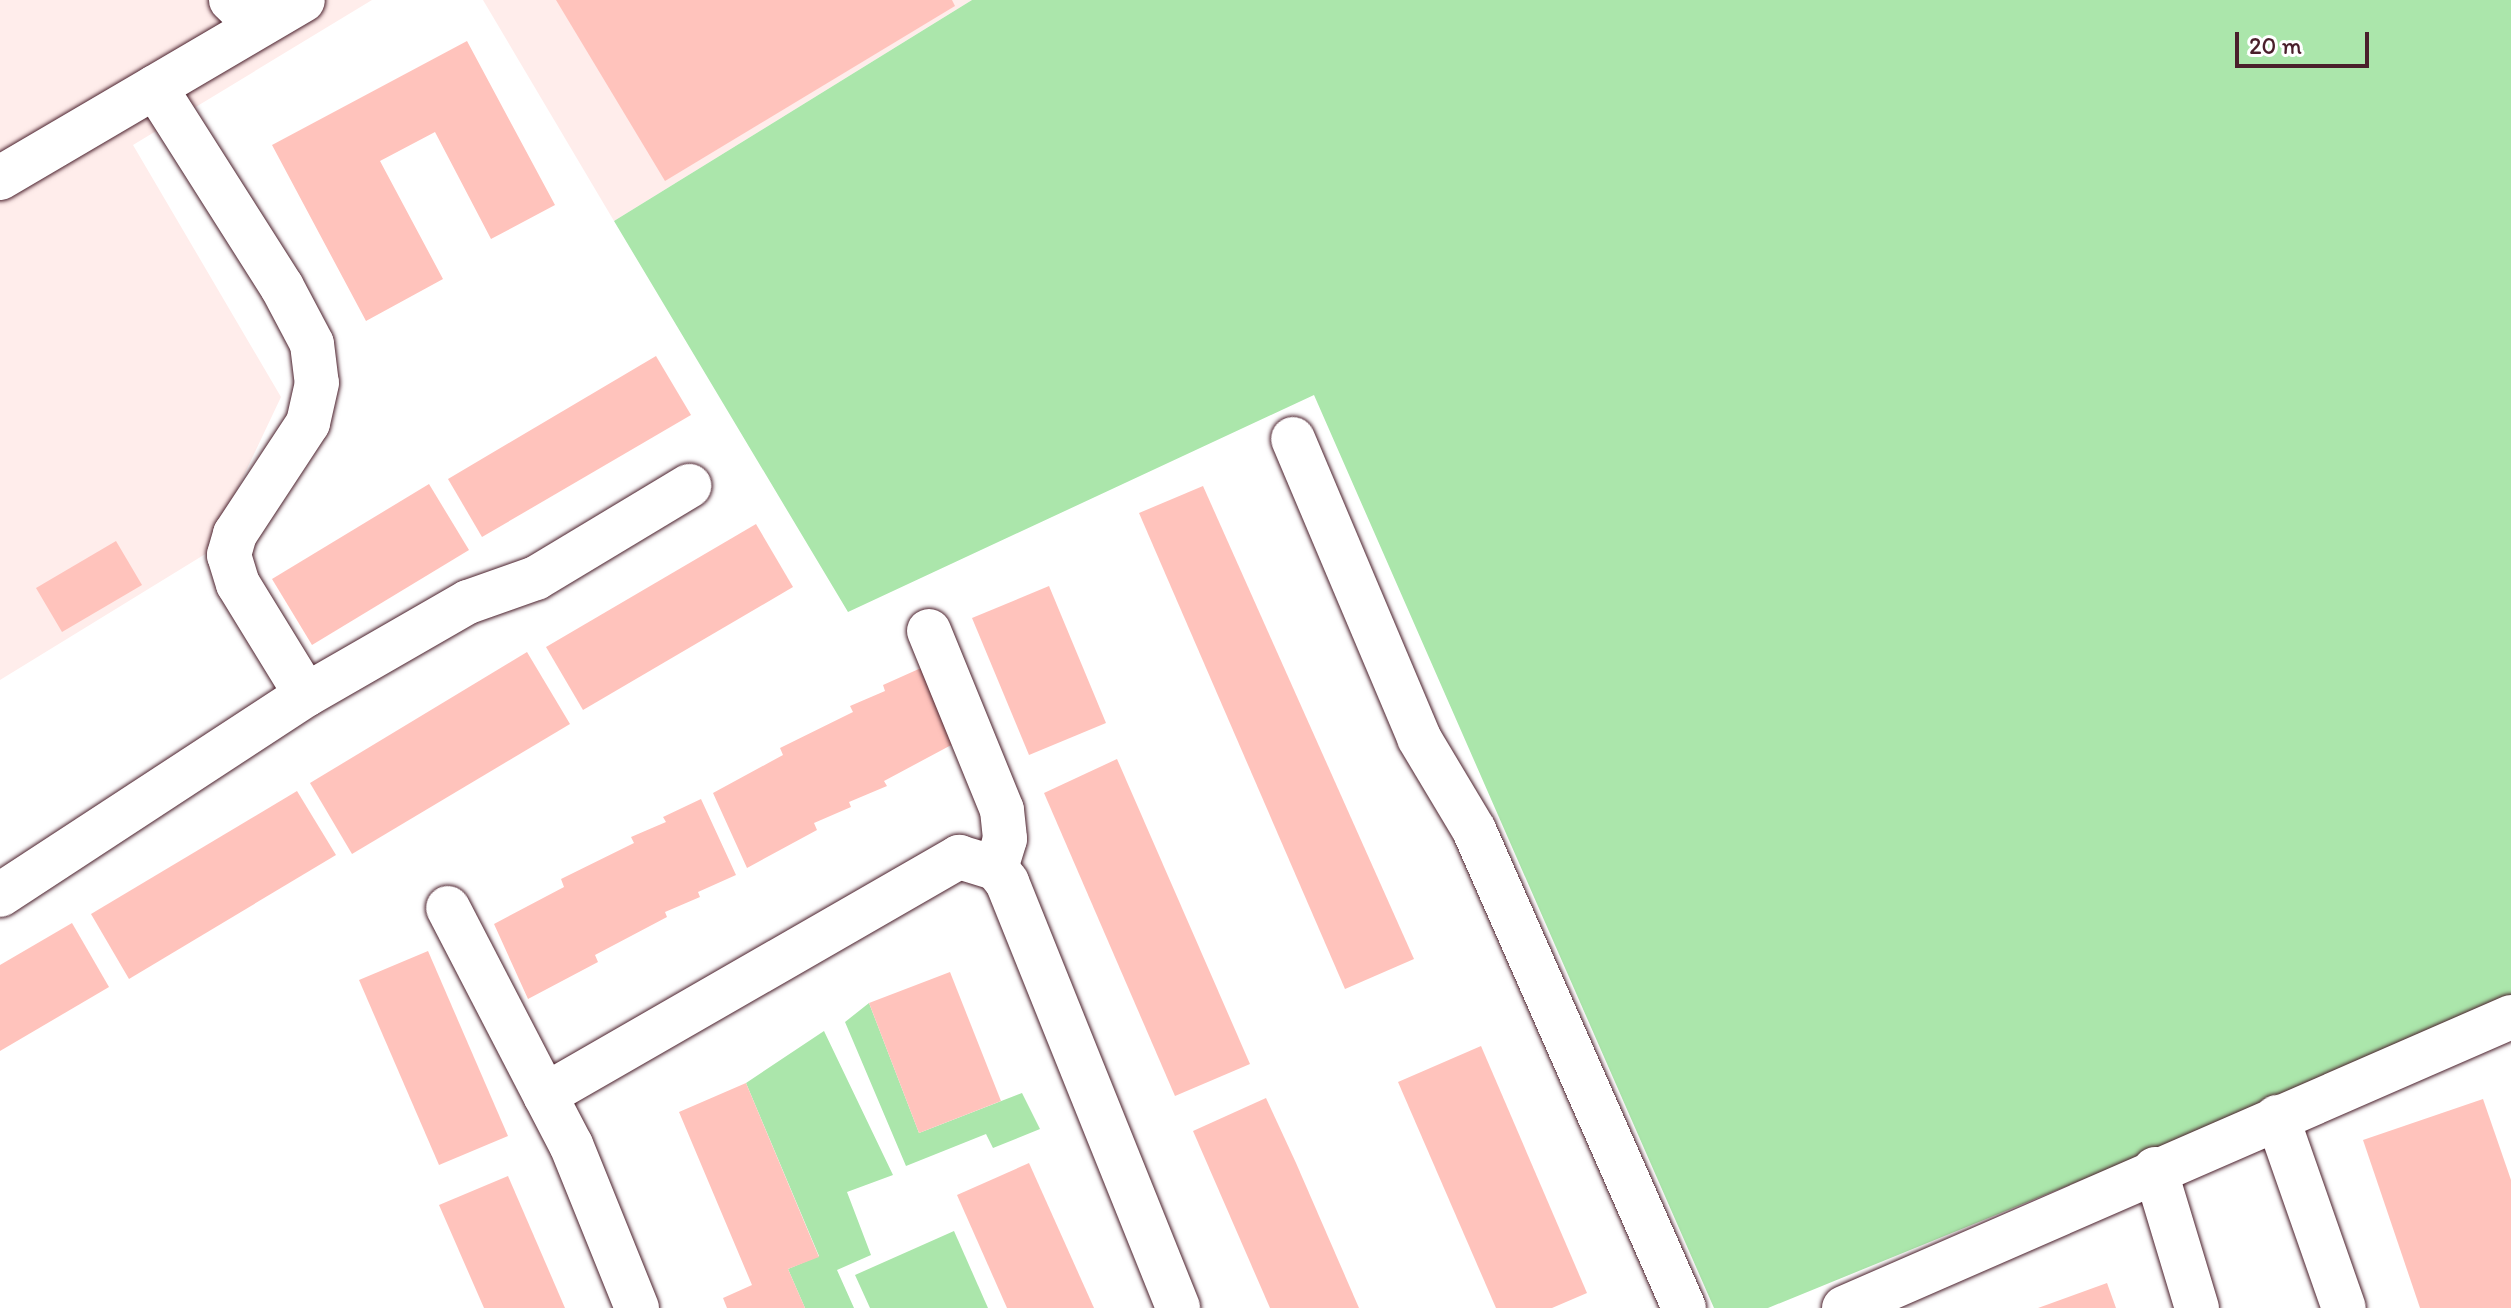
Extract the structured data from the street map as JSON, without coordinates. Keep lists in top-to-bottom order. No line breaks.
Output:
{"scale_bar":"20 m"}
